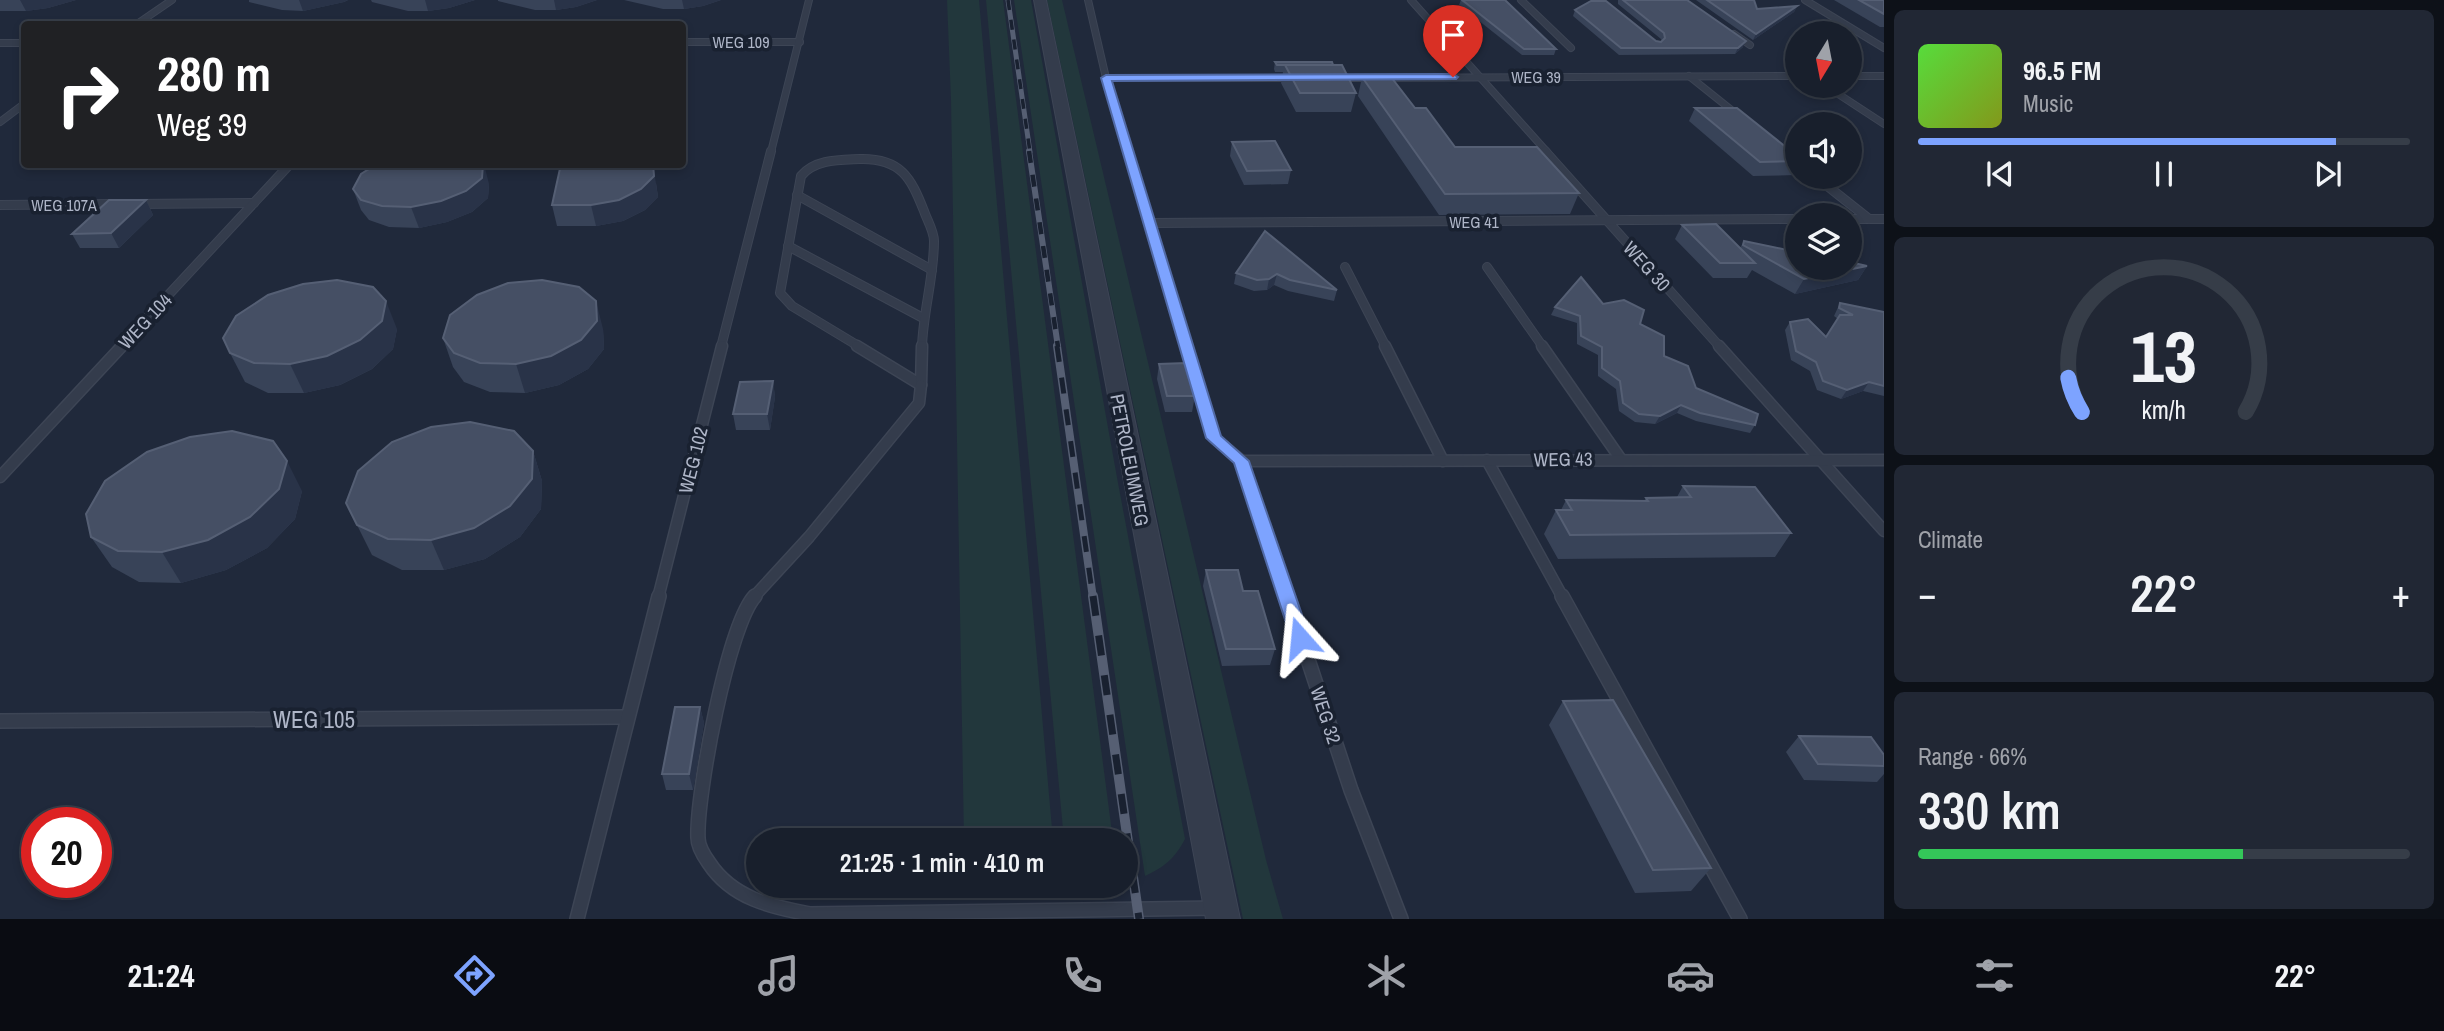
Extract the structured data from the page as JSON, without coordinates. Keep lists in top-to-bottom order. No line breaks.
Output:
{"streets":{"street":["PETROLEUMWEG"],"lane":["WEG 109","WEG 39","WEG 107A","WEG 41","WEG 30","WEG 104","WEG 43","WEG 102","WEG 32","WEG 105"]},"crossings":[["WEG 109","WEG 102"],["WEG 39","WEG 30"],["WEG 107A","WEG 104"],["WEG 41","WEG 30"],["WEG 30","WEG 43"],["WEG 43","WEG 32"],["WEG 102","WEG 105"]],"north":"bottom","page":{"turn":["280 m","Weg 39"],"song":["96.5 FM","Music"],"tile":["Climate",["Range · 66%","330 km"]],"heat":["−","22°","+"],"limit":"20","trip":"21:25 · 1 min · 410 m","tabs":["21:24","22°"],"gauge":["13","km/h"]}}
